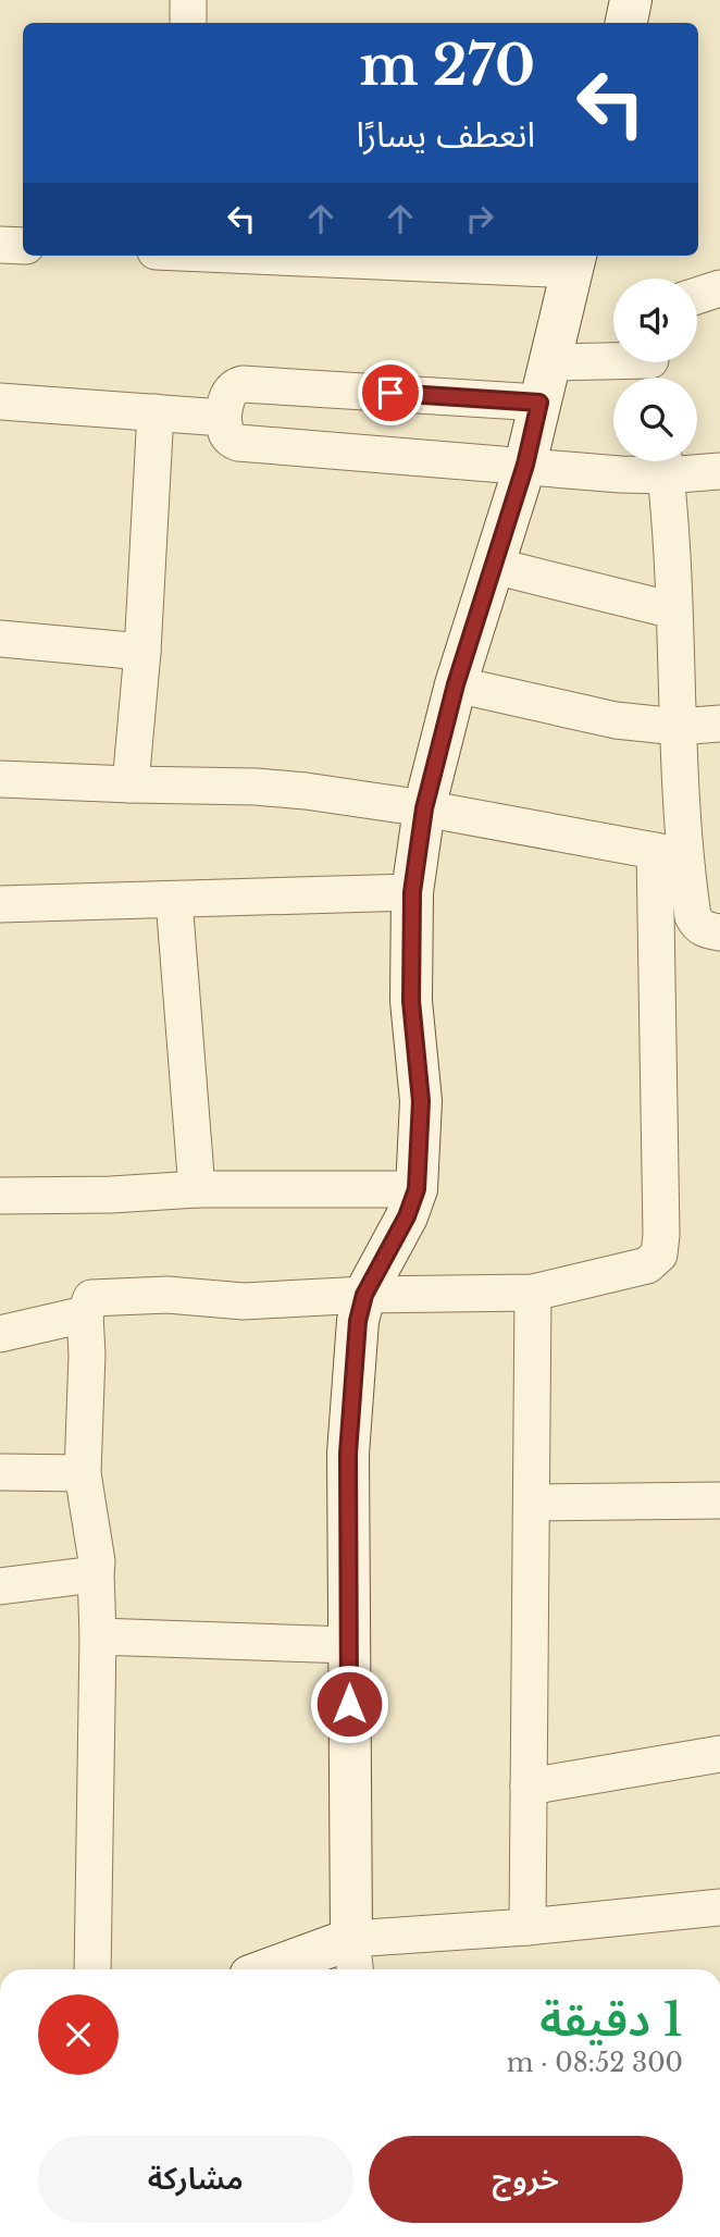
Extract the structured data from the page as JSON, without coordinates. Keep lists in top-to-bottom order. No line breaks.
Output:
{"page":{"turn":["270 m","انعطف يسارًا"],"heading":["1 دقيقة","300 m · 08:52"],"buttons":["خروج","مشاركة"]}}
